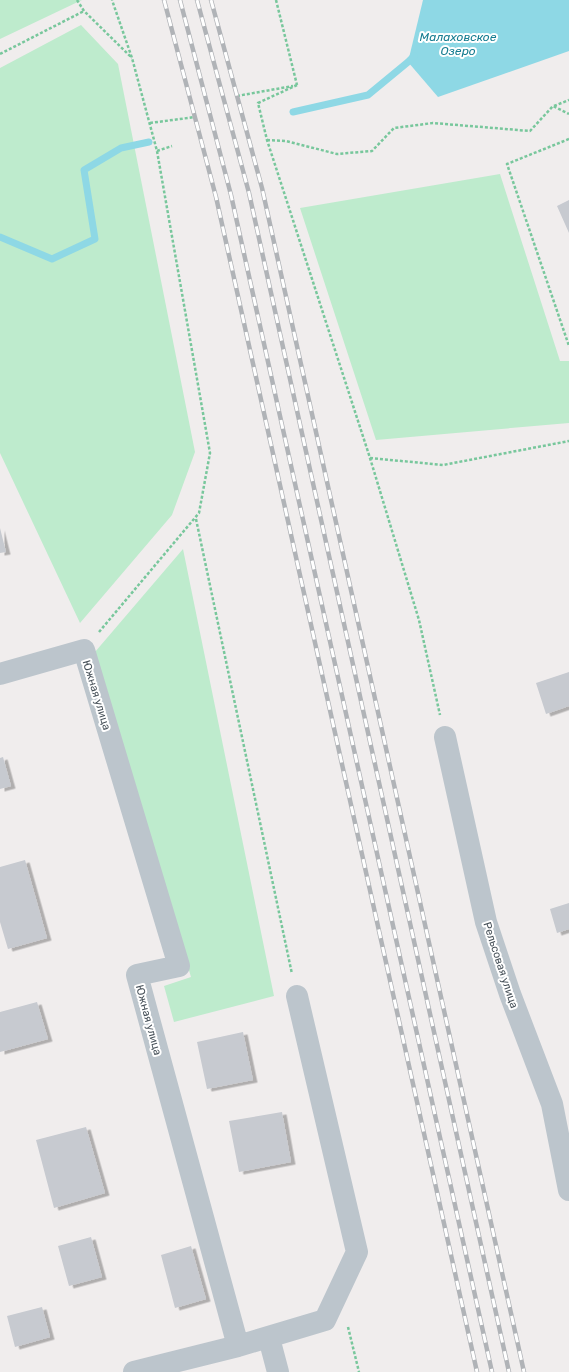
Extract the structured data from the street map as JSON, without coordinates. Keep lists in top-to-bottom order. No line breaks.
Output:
{"streets":{"street":["Южная улица","Рельсовая улица"]},"water":["Малаховское Озеро"]}
